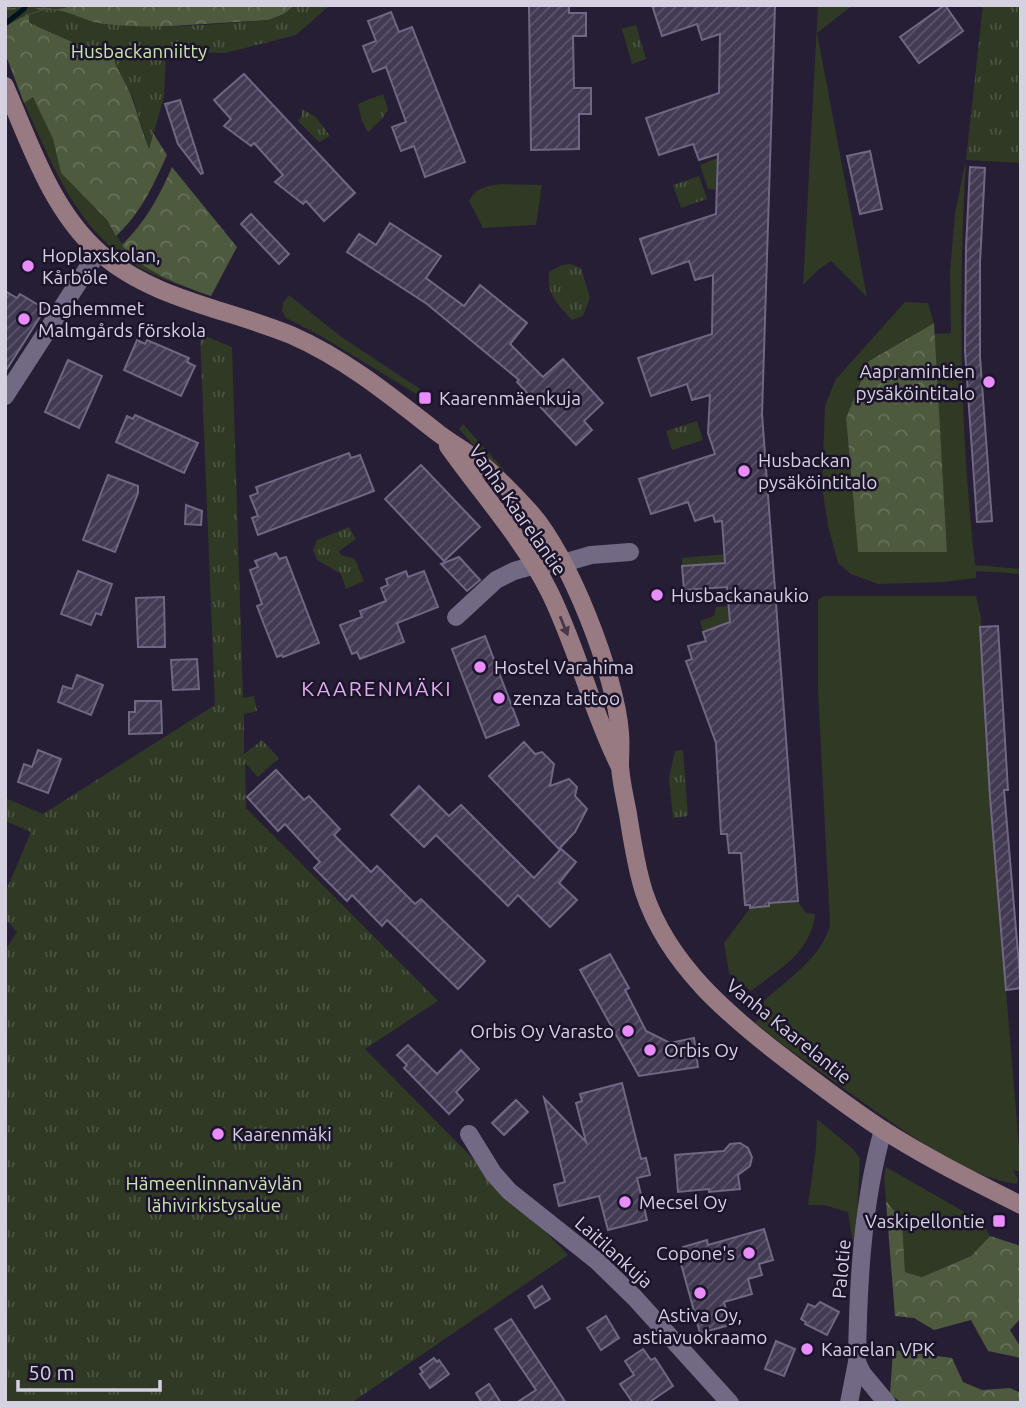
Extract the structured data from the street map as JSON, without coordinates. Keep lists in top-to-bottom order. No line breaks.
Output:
{"streets":{"main road":["Vanha Kaarelantie"],"street":["Laitilankuja","Palotie"]},"crossings":[["Vanha Kaarelantie","Palotie"]],"districts":["KAARENMÄKI"],"parks":["Husbackanniitty","Hämeenlinnanväylän lähivirkistysalue"],"places":{"other":["Hoplaxskolan, Kårböle","Daghemmet Malmgårds förskola","Aapramintien pysäköintitalo","Husbackan pysäköintitalo","Husbackanaukio","Hostel Varahima","zenza tattoo","Orbis Oy Varasto","Orbis Oy","Kaarenmäki","Mecsel Oy","Copone's","Astiva Oy, astiavuokraamo","Kaarelan VPK"],"transit":["Kaarenmäenkuja","Vaskipellontie"]},"scale_bar":"50 m"}
